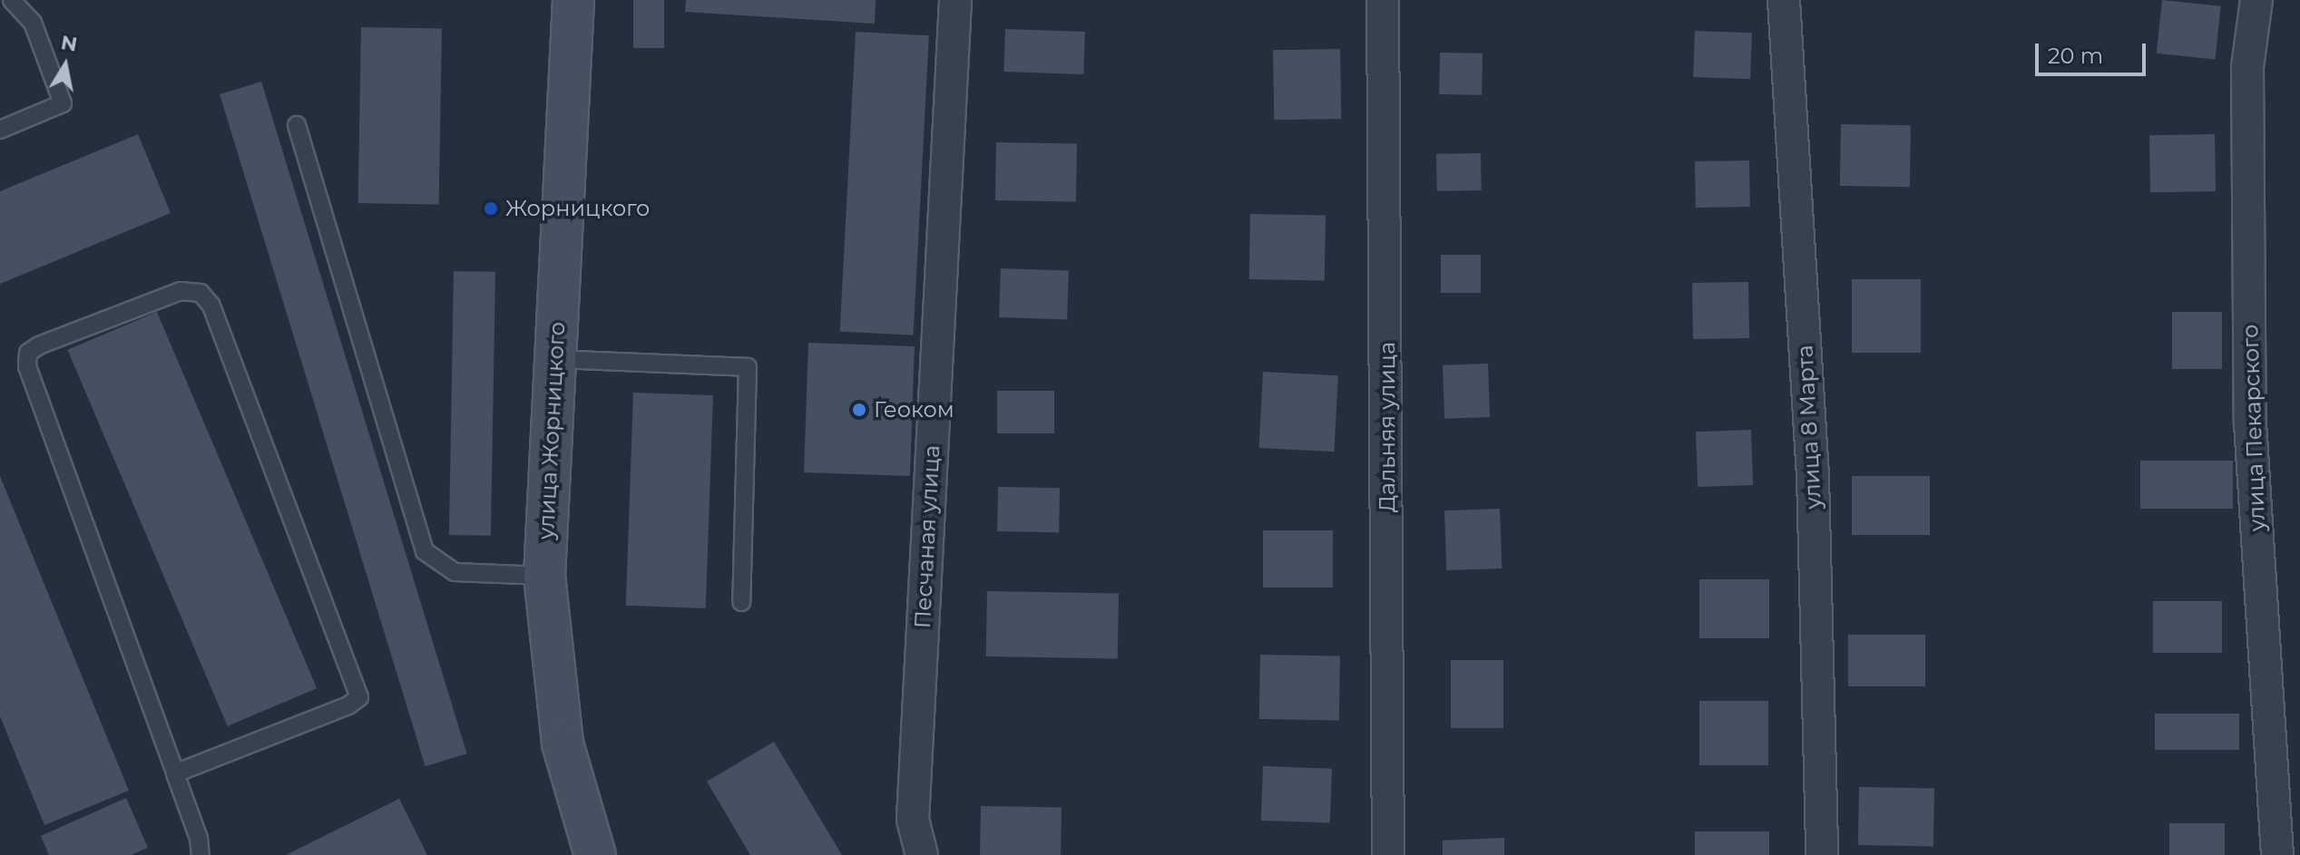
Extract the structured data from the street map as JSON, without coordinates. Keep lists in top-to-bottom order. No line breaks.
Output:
{"streets":{"main road":["улица Жорницкого"],"street":["Дальняя улица","улица 8 Марта","улица Пекарского","Песчаная улица"]},"places":["Жорницкого","Геоком"],"scale_bar":"20 m","north":"top"}
